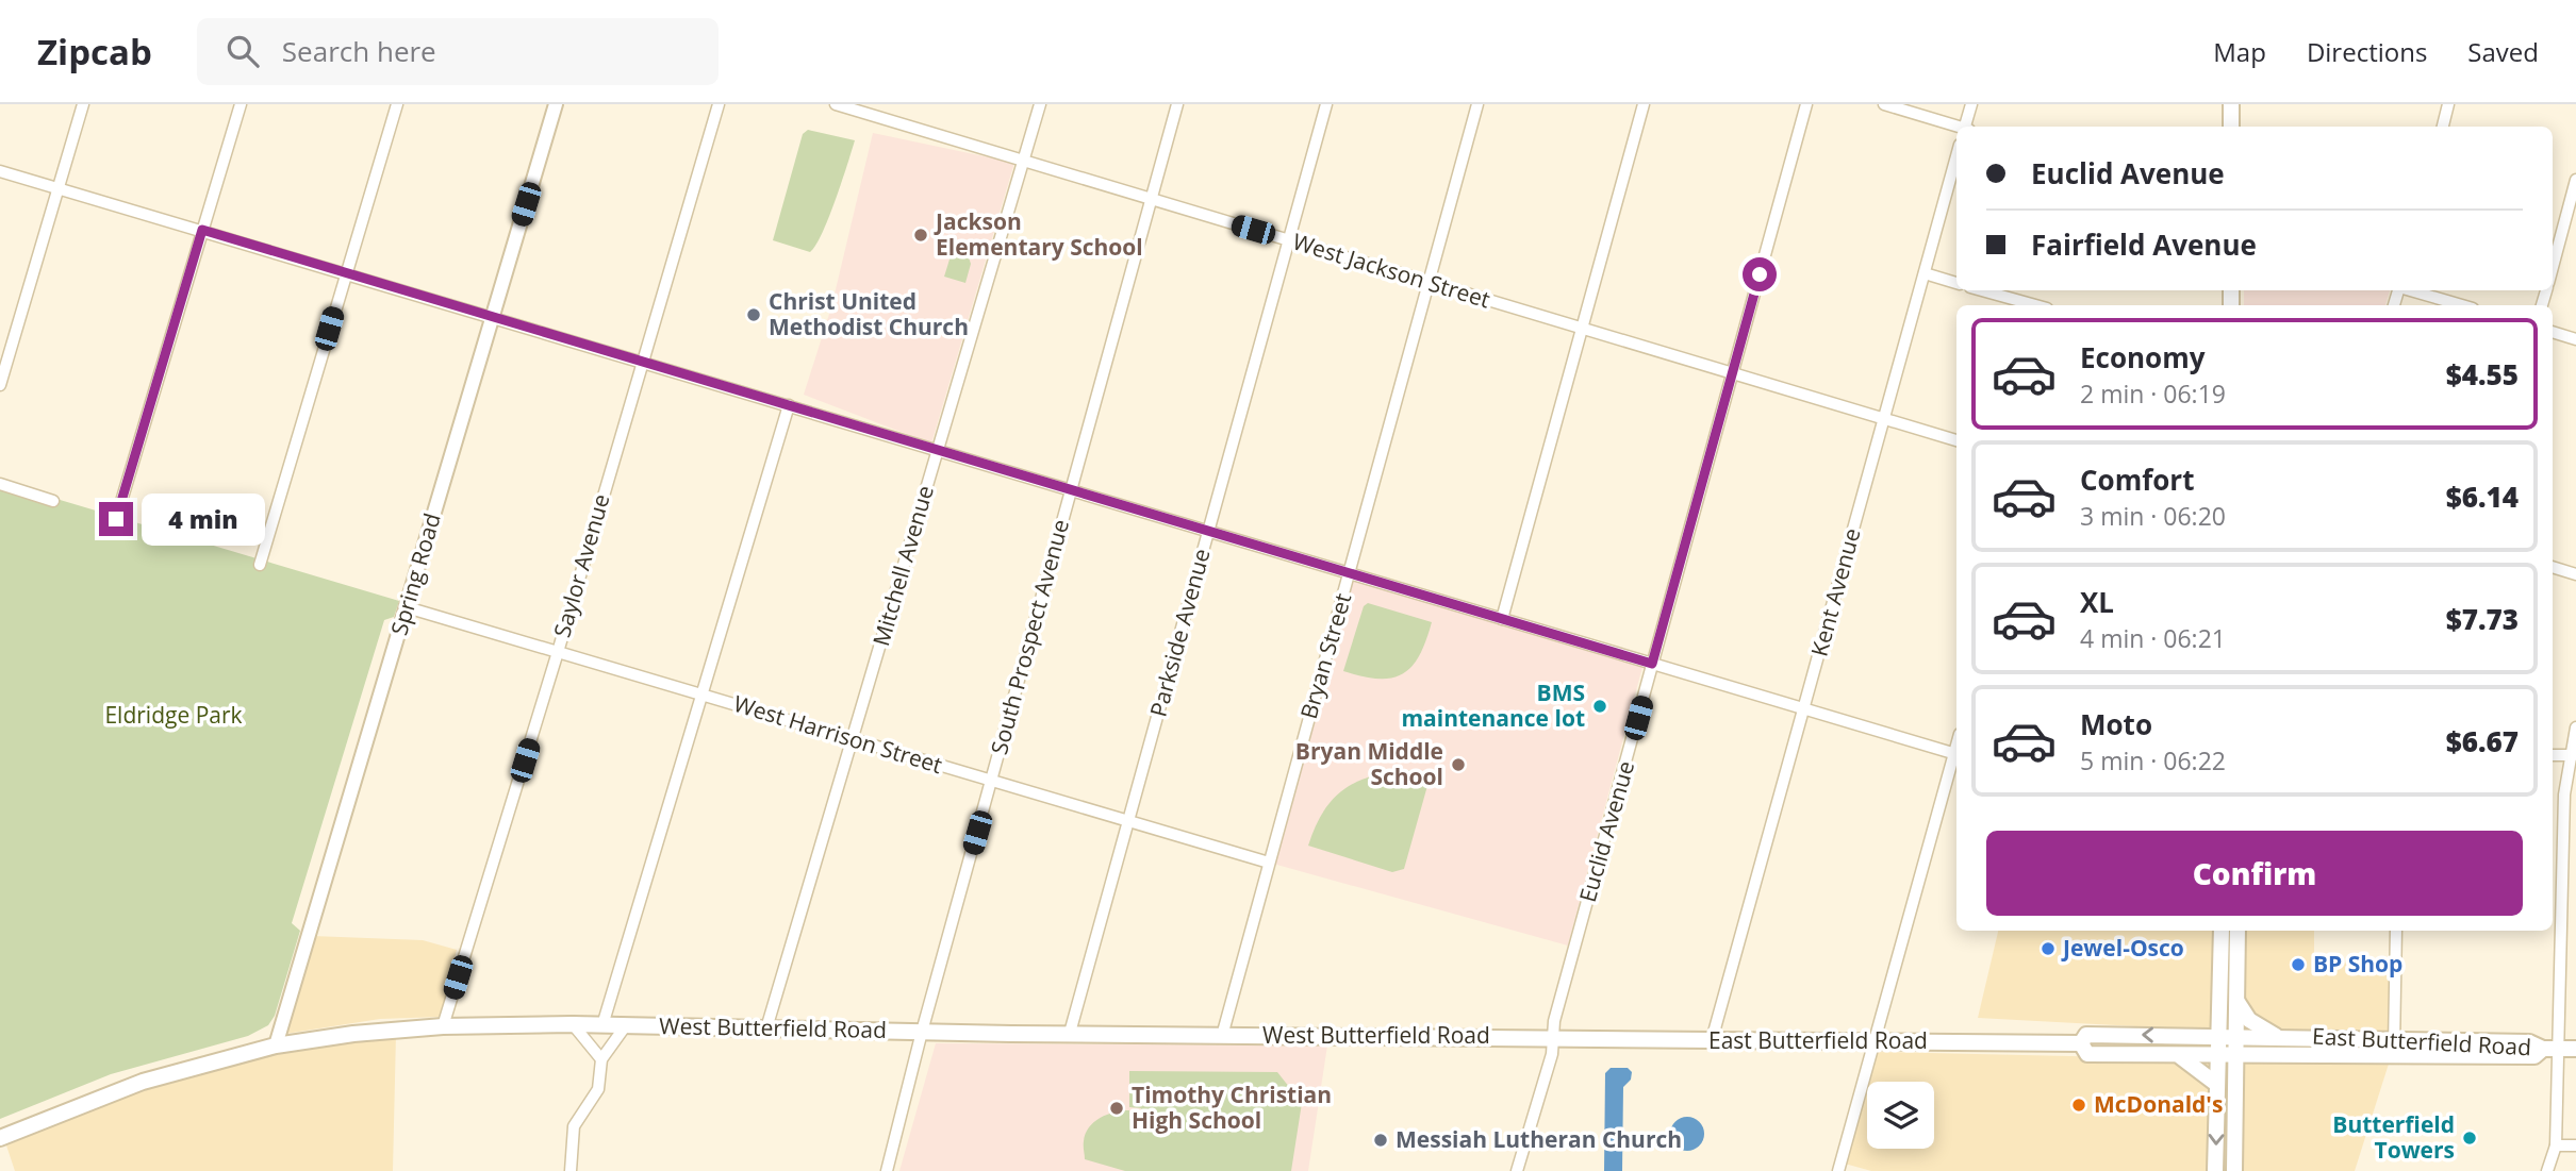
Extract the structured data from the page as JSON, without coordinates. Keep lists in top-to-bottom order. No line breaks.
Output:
{"streets":{"main road":["West Butterfield Road","East Butterfield Road"],"street":["West Jackson Street","Saylor Avenue","Mitchell Avenue","Spring Road","Kent Avenue","Parkside Avenue","South Prospect Avenue","Bryan Street","West Harrison Street","Euclid Avenue"]},"crossings":[["West Jackson Street","Mitchell Avenue"],["West Jackson Street","Kent Avenue"],["West Jackson Street","Parkside Avenue"],["West Jackson Street","South Prospect Avenue"],["West Jackson Street","Bryan Street"],["West Jackson Street","Euclid Avenue"],["Saylor Avenue","West Harrison Street"],["Saylor Avenue","West Butterfield Road"],["Mitchell Avenue","West Harrison Street"],["Mitchell Avenue","West Butterfield Road"],["Spring Road","West Harrison Street"],["Spring Road","West Butterfield Road"],["Kent Avenue","East Butterfield Road"],["Parkside Avenue","West Harrison Street"],["Parkside Avenue","West Butterfield Road"],["South Prospect Avenue","West Harrison Street"],["South Prospect Avenue","West Butterfield Road"],["Bryan Street","West Harrison Street"],["Bryan Street","West Butterfield Road"],["Euclid Avenue","West Butterfield Road"],["Euclid Avenue","East Butterfield Road"],["West Butterfield Road","East Butterfield Road"]],"parks":["Eldridge Park"],"places":["Jackson Elementary School","Christ United Methodist Church","BMS maintenance lot","Bryan Middle School","Jewel-Osco","BP Shop","McDonald's","Timothy Christian High School","Butterfield Towers","Messiah Lutheran Church"],"page":{"header":"Zipcab","search":"Search here","nav":["Map","Directions","Saved"],"banner":["Euclid Avenue","Fairfield Avenue"],"list":[{"name":"Economy","note":"2 min · 06:19","value":"$4.55"},{"name":"Comfort","note":"3 min · 06:20","value":"$6.14"},{"name":"XL","note":"4 min · 06:21","value":"$7.73"},{"name":"Moto","note":"5 min · 06:22","value":"$6.67"}],"bubble":"4 min","buttons":"Confirm"}}
